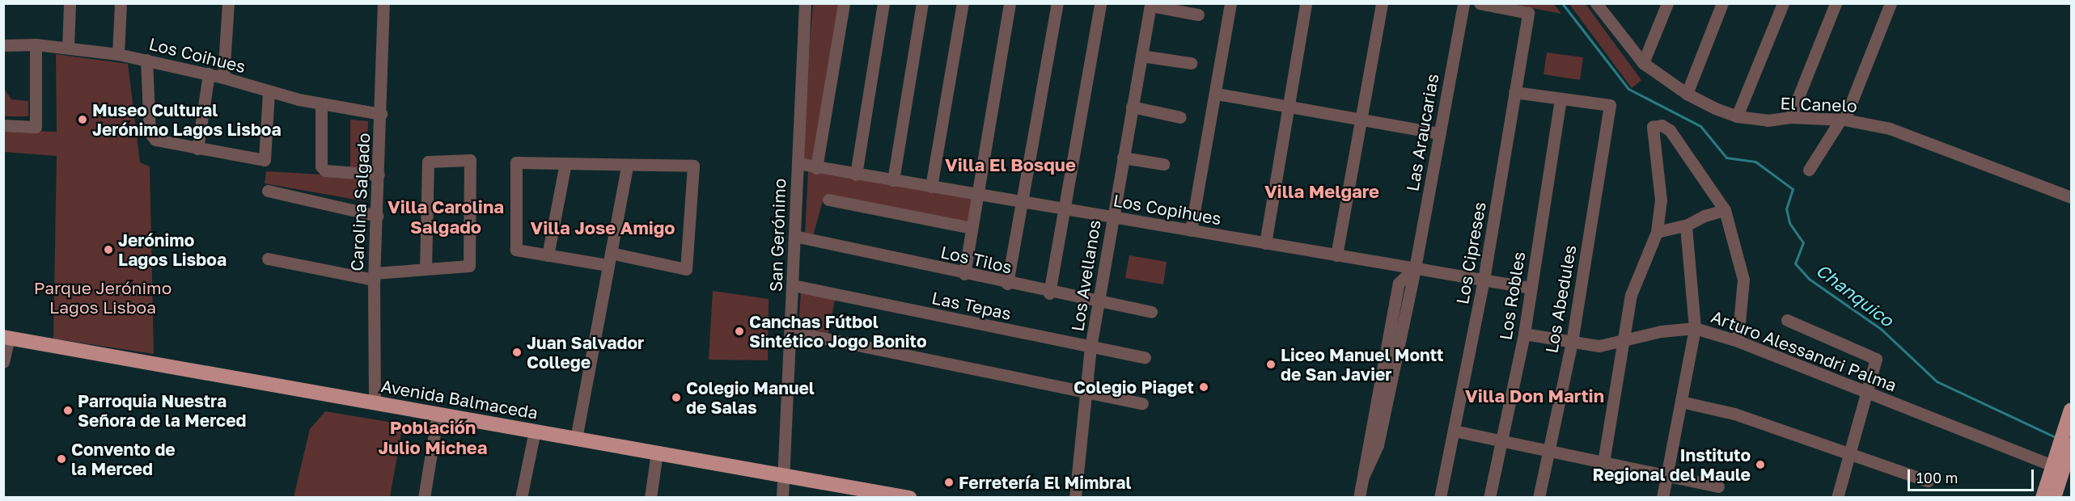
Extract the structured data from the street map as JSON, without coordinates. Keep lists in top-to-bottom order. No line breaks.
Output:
{"streets":{"main road":["Avenida Balmaceda"],"street":["Los Coihues","El Canelo","Las Araucarias","Carolina Salgado","Los Copihues","San Gerónimo","Los Cipreses","Los Tilos","Los Avellanos","Los Robles","Los Abedules","Las Tepas","Arturo Alessandri Palma"]},"crossings":[["Los Coihues","Carolina Salgado"],["Las Araucarias","Los Copihues"],["Carolina Salgado","Avenida Balmaceda"],["Los Copihues","San Gerónimo"],["Los Copihues","Los Cipreses"],["Los Copihues","Los Avellanos"],["Los Copihues","Los Robles"],["San Gerónimo","Los Tilos"],["San Gerónimo","Las Tepas"],["San Gerónimo","Avenida Balmaceda"],["Los Tilos","Los Avellanos"],["Los Avellanos","Las Tepas"],["Los Robles","Los Abedules"],["Los Robles","Arturo Alessandri Palma"],["Los Abedules","Arturo Alessandri Palma"]],"districts":["Villa El Bosque","Villa Melgare","Villa Carolina Salgado","Villa Jose Amigo","Villa Don Martin","Población Julio Michea"],"water":["Chanquico"],"parks":["Parque Jerónimo Lagos Lisboa"],"places":["Museo Cultural Jerónimo Lagos Lisboa","Jerónimo Lagos Lisboa","Canchas Fútbol Sintético Jogo Bonito","Juan Salvador College","Liceo Manuel Montt de San Javier","Colegio Piaget","Colegio Manuel de Salas","Parroquia Nuestra Señora de la Merced","Convento de la Merced","Instituto Regional del Maule","Ferretería El Mimbral"],"scale_bar":"100 m"}
